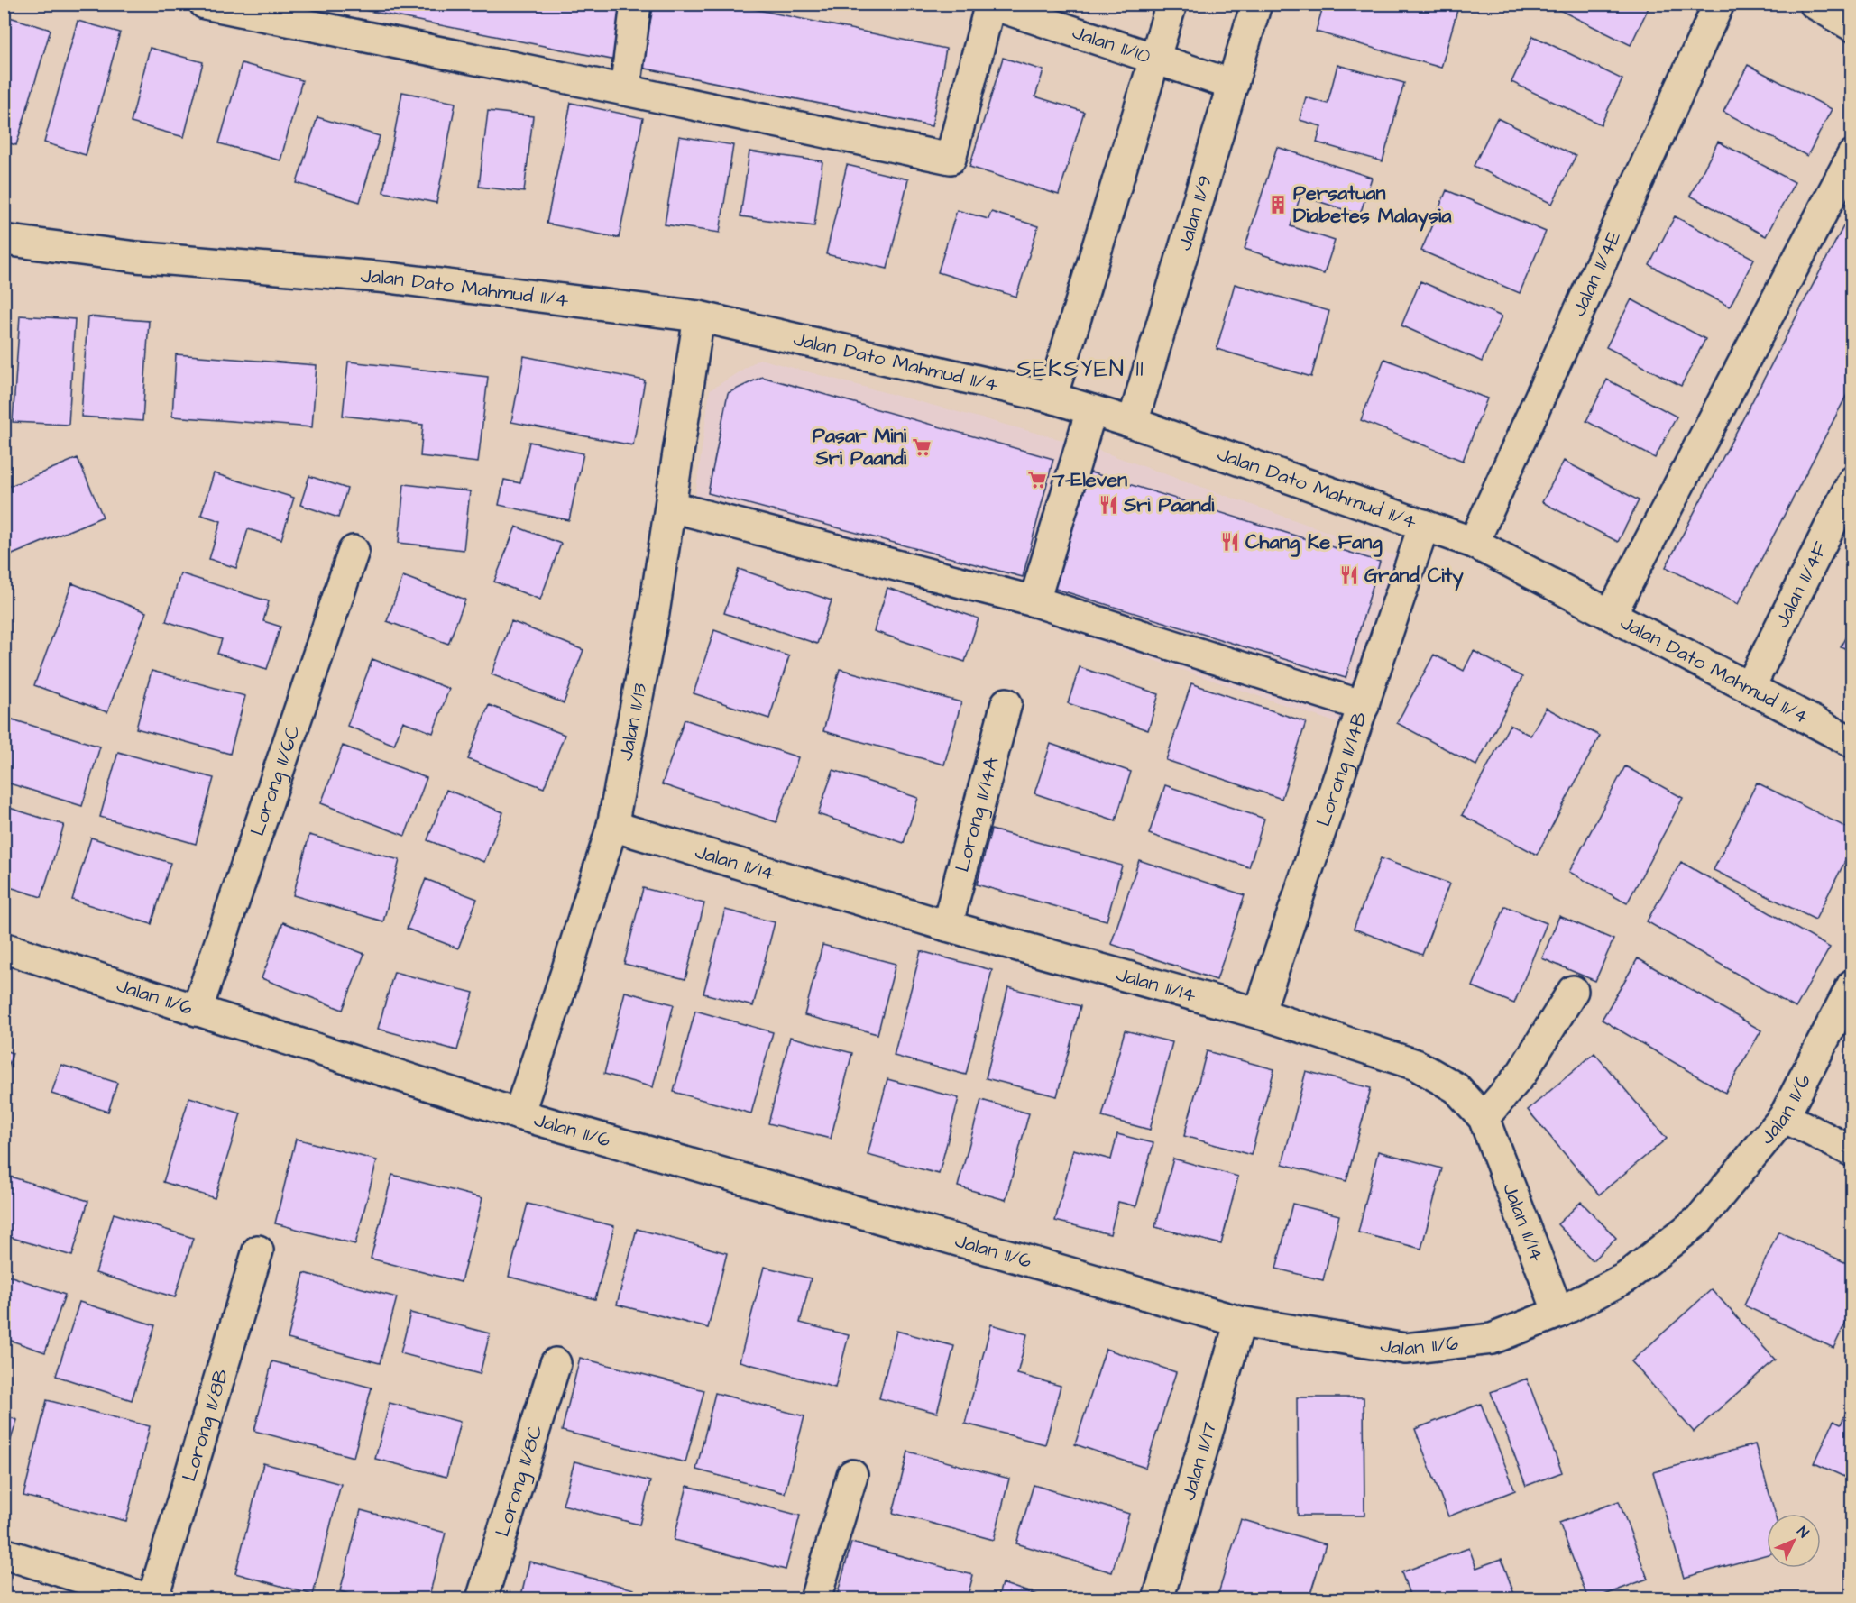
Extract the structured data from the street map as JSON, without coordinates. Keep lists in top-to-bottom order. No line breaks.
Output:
{"streets":{"street":["Jalan 11/10","Jalan 11/9","Jalan 11/4E","Jalan Dato Mahmud 11/4","Jalan 11/4F","Jalan 11/13","Lorong 11/14B","Lorong 11/6C","Lorong 11/14A","Jalan 11/14","Jalan 11/6","Lorong 11/8B","Jalan 11/17","Lorong 11/8C"]},"crossings":[["Jalan 11/10","Jalan 11/9"],["Jalan 11/9","Jalan Dato Mahmud 11/4"],["Jalan 11/4E","Jalan Dato Mahmud 11/4"],["Jalan Dato Mahmud 11/4","Jalan 11/4F"],["Jalan Dato Mahmud 11/4","Jalan 11/13"],["Jalan Dato Mahmud 11/4","Lorong 11/14B"],["Jalan 11/13","Jalan 11/14"],["Jalan 11/13","Jalan 11/6"],["Lorong 11/14B","Jalan 11/14"],["Lorong 11/6C","Jalan 11/6"],["Lorong 11/14A","Jalan 11/14"],["Jalan 11/14","Jalan 11/6"],["Jalan 11/6","Jalan 11/17"]],"districts":["SEKSYEN 11"],"places":{"building":["Persatuan Diabetes Malaysia"],"supermarket":["Pasar Mini Sri Paandi","7-Eleven"],"restaurant":["Sri Paandi","Chang Ke Fang","Grand City"]},"north":"top right"}
